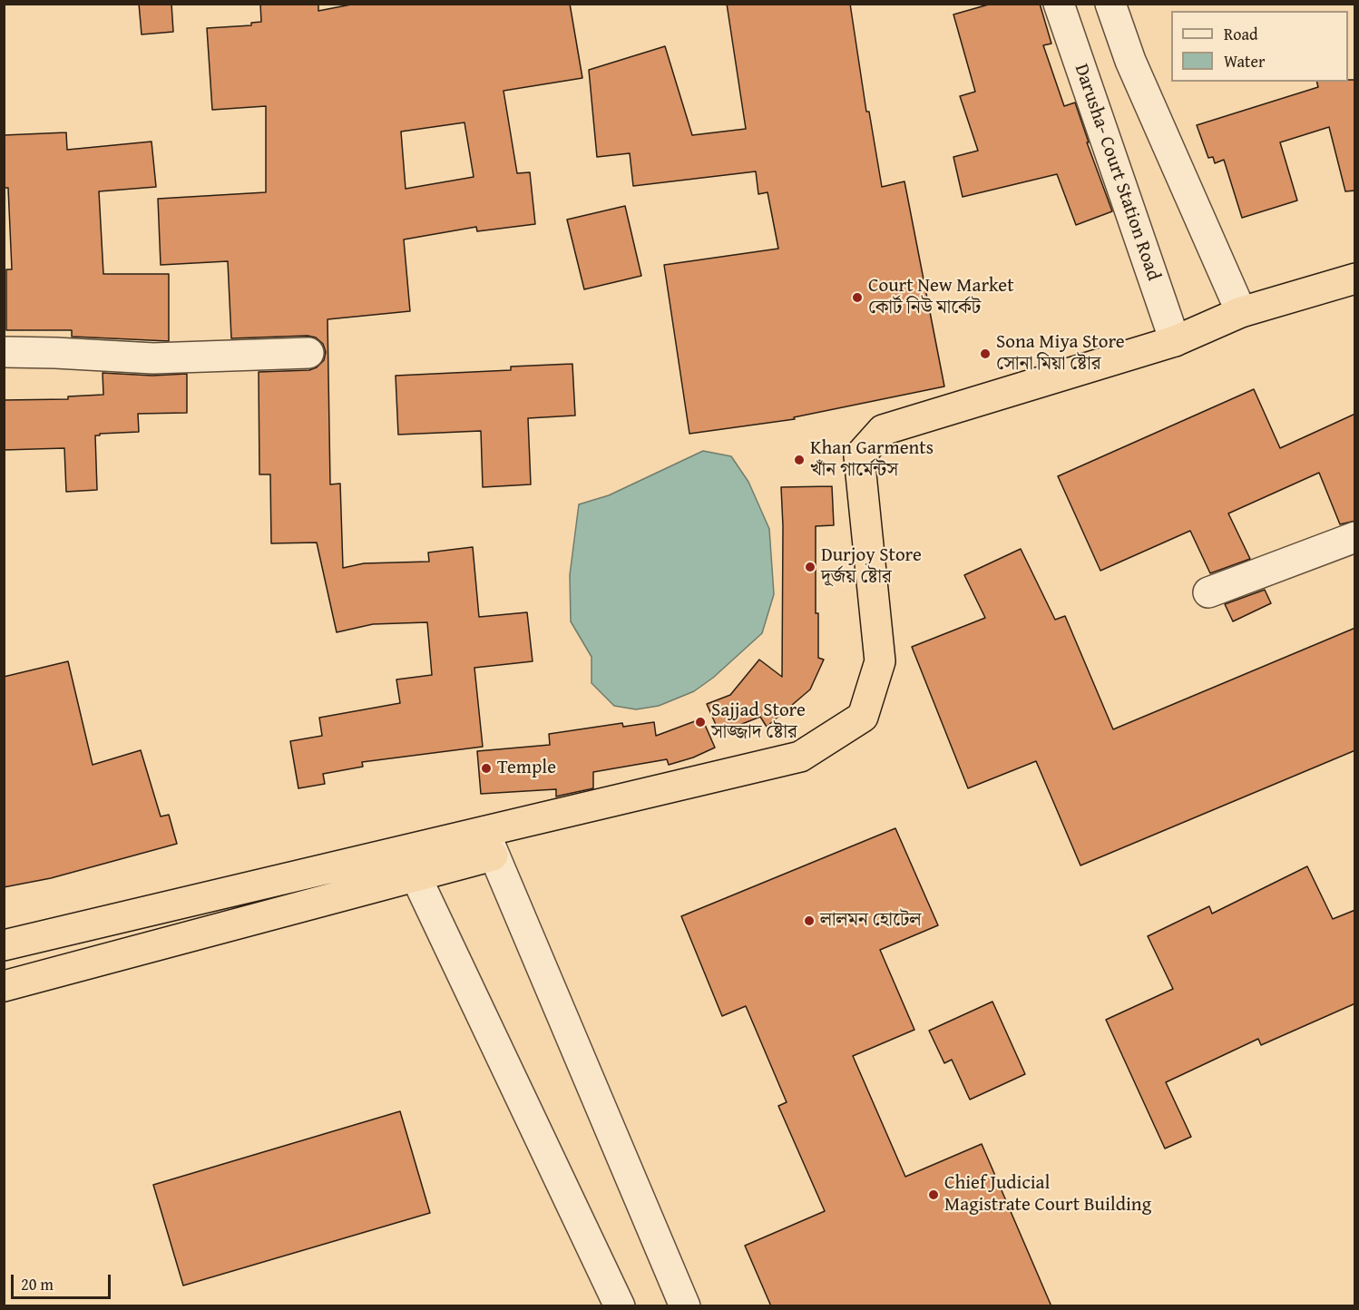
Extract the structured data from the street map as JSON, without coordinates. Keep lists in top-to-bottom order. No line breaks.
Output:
{"streets":{"street":["Darusha- Court Station Road"]},"places":["Court New Market কোর্ট নিউ মার্কেট","Sona Miya Store সোনা মিয়া ষ্টোর","Khan Garments খাঁন গার্মেন্টস","Durjoy Store দূর্জয় ষ্টোর","Sajjad Store সাজ্জাদ ষ্টোর","Temple","লালমন হোটেল","Chief Judicial Magistrate Court Building"],"legend":["Road","Water"],"scale_bar":"20 m"}
